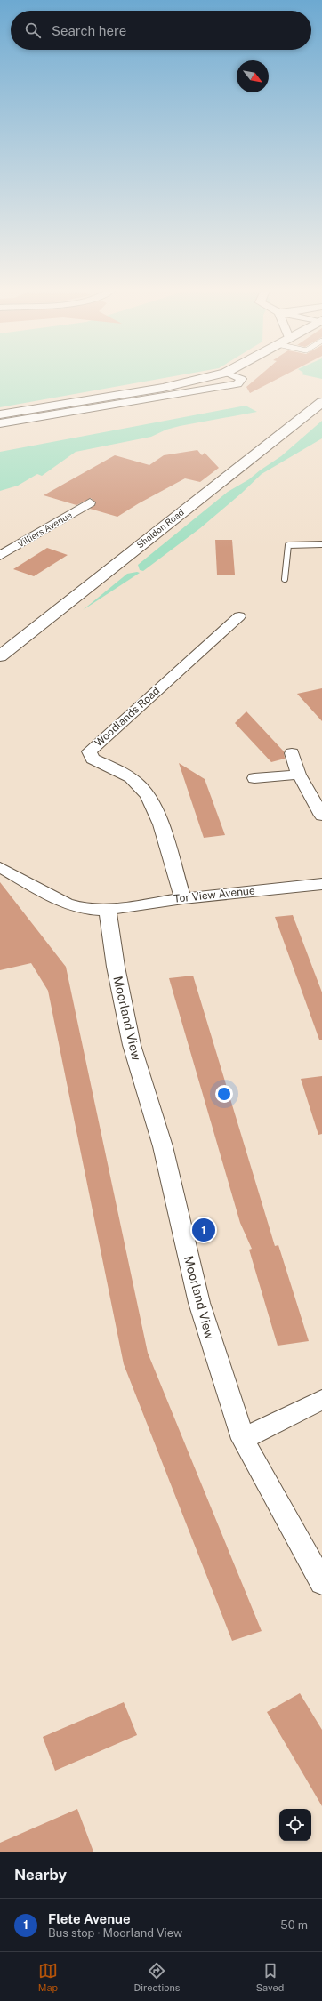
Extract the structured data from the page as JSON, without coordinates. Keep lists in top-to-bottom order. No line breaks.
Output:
{"streets":{"street":["Shaldon Road","Villiers Avenue","Woodlands Road","Tor View Avenue","Moorland View"]},"crossings":[["Woodlands Road","Tor View Avenue"],["Tor View Avenue","Moorland View"]],"north":"bottom right","page":{"search":"Search here","pins":"1","heading":"Nearby","list":[{"mark":"1","name":"Flete Avenue","note":"Bus stop · Moorland View","value":"50 m"}],"nav":["Map","Directions","Saved"]}}
